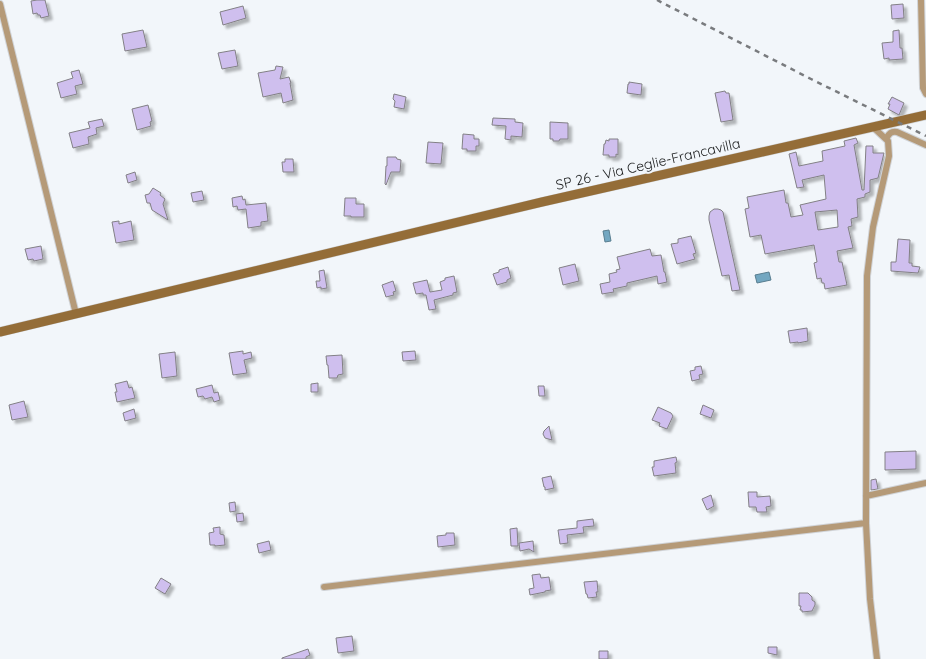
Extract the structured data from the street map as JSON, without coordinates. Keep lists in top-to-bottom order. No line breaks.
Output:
{"streets":{"main road":["SP 26 - Via Ceglie-Francavilla"]}}
